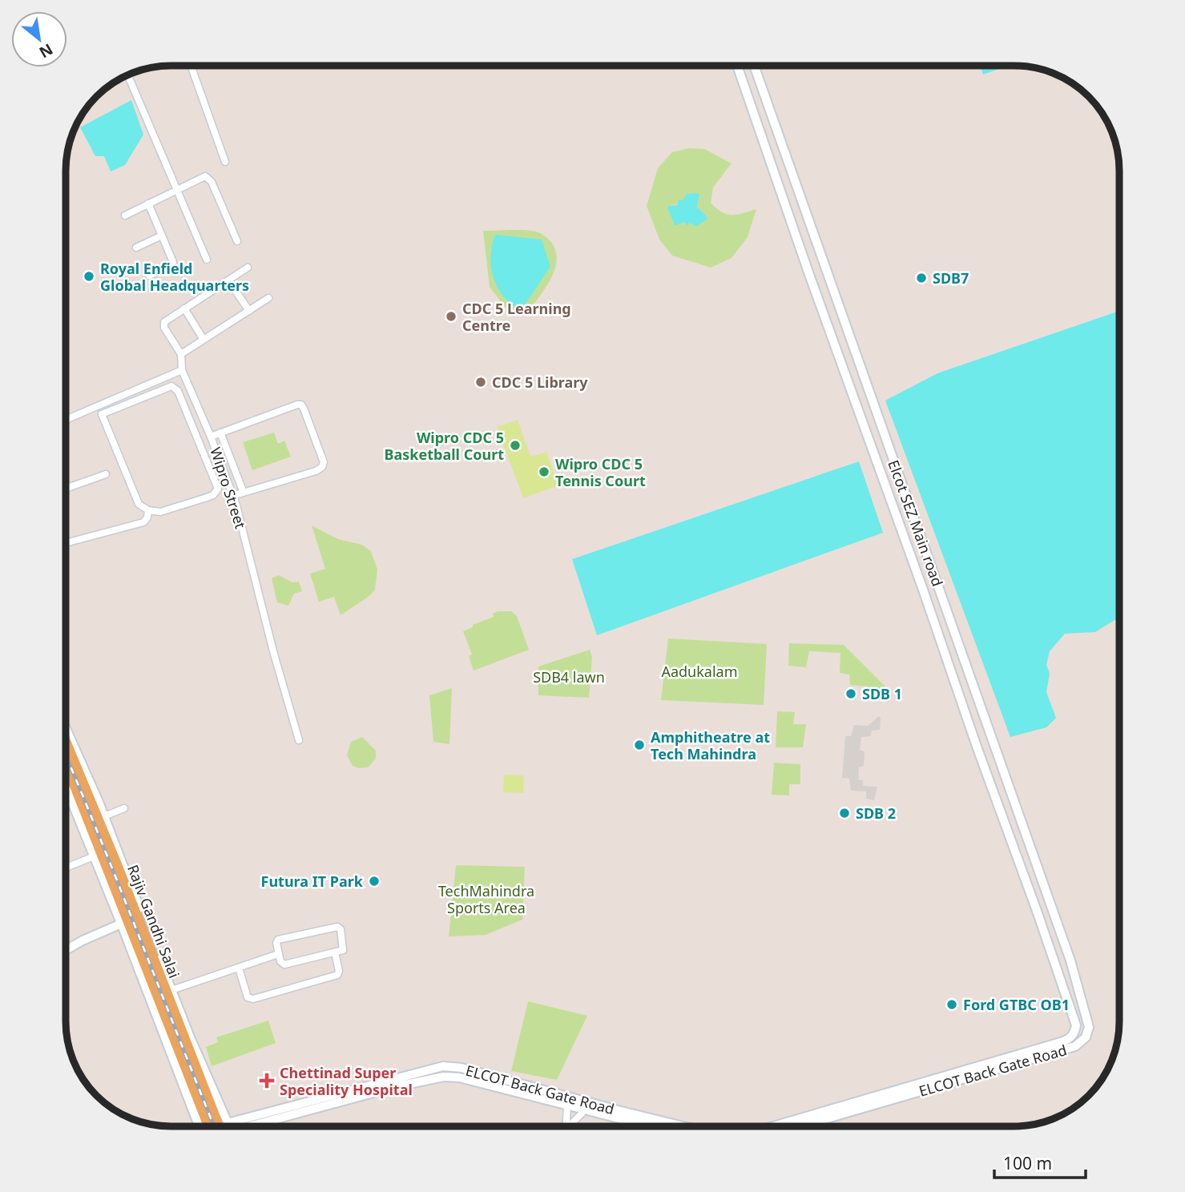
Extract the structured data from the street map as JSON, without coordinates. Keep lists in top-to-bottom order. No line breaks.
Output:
{"streets":{"main road":["Rajiv Gandhi Salai"],"street":["Wipro Street","Elcot SEZ Main road","ELCOT Back Gate Road"]},"crossings":[["Elcot SEZ Main road","ELCOT Back Gate Road"]],"parks":["Aadukalam","SDB4 lawn","TechMahindra Sports Area"],"places":{"other":["Royal Enfield Global Headquarters","SDB7","CDC 5 Learning Centre","CDC 5 Library","Wipro CDC 5 Basketball Court","Wipro CDC 5 Tennis Court","SDB 1","Amphitheatre at Tech Mahindra","SDB 2","Futura IT Park","Ford GTBC OB1"],"health":["Chettinad Super Speciality Hospital"]},"scale_bar":"100 m","north":"bottom right"}
